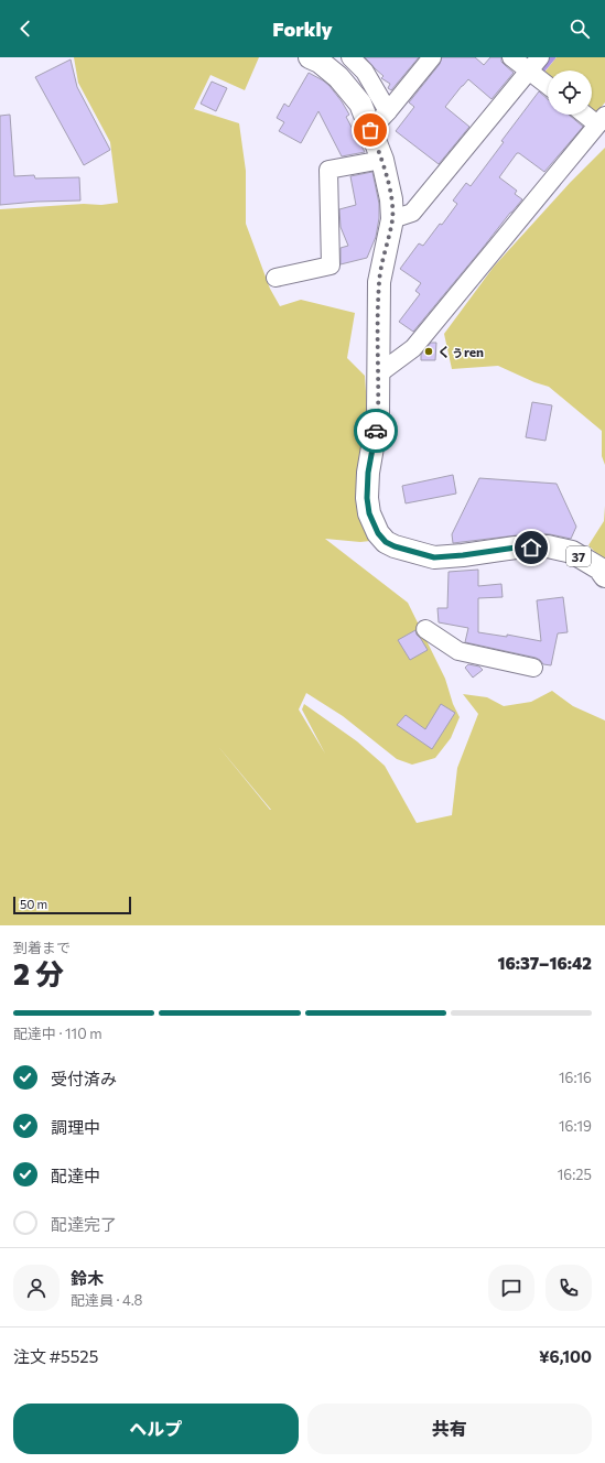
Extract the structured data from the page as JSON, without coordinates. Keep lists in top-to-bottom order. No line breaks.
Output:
{"streets":{"main road":["37"]},"places":["くぅren"],"scale_bar":"50 m","page":{"header":"Forkly","scale":"50 m","heading":["2 分","到着まで","16:37–16:42"],"panel":["鈴木","配達員 · 4.8","注文 #5525","¥6,100"],"bar":"配達中 · 110 m","list":[["受付済み","16:16"],["調理中","16:19"],["配達中","16:25"],"配達完了"],"buttons":["ヘルプ","共有"]}}
